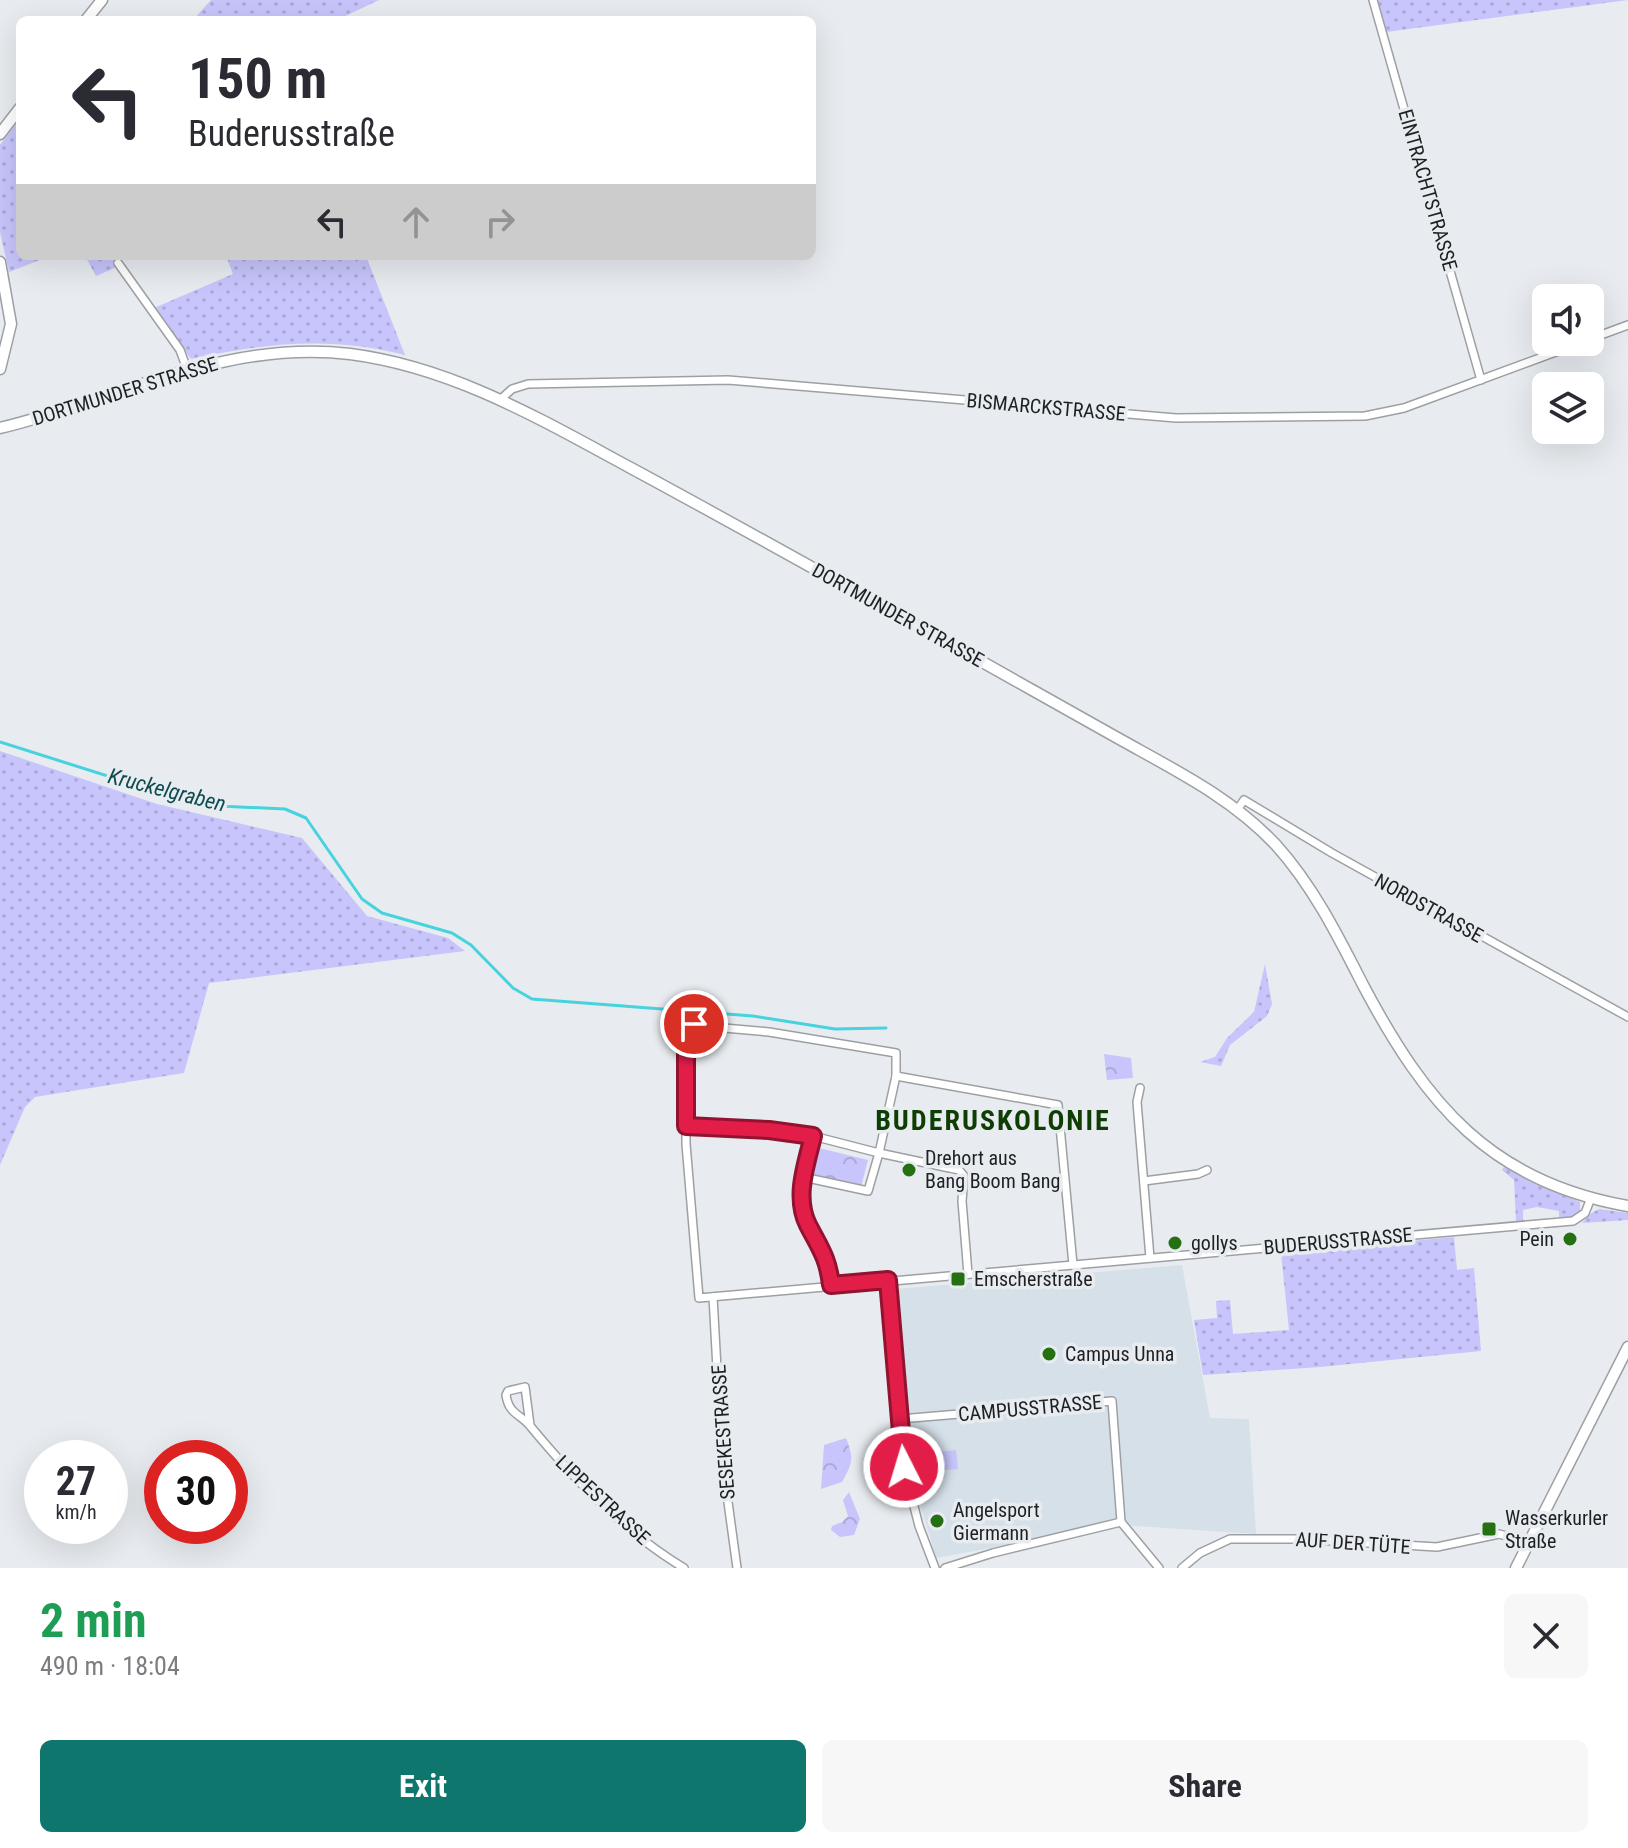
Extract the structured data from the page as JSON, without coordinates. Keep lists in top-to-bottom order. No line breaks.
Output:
{"streets":{"main road":["DORTMUNDER STRASSE"],"street":["EINTRACHTSTRASSE","BISMARCKSTRASSE","NORDSTRASSE","BUDERUSSTRASSE","CAMPUSSTRASSE","SESEKESTRASSE","LIPPESTRASSE","AUF DER TÜTE"]},"crossings":[["EINTRACHTSTRASSE","BISMARCKSTRASSE"],["DORTMUNDER STRASSE","BISMARCKSTRASSE"],["DORTMUNDER STRASSE","NORDSTRASSE"],["DORTMUNDER STRASSE","BUDERUSSTRASSE"],["BUDERUSSTRASSE","SESEKESTRASSE"]],"districts":["BUDERUSKOLONIE"],"water":["Kruckelgraben"],"places":{"other":["Drehort aus Bang Boom Bang","Pein","gollys","Campus Unna","Angelsport Giermann"],"transit":["Emscherstraße","Wasserkurler Straße"]},"page":{"turn":["150 m","Buderusstraße"],"speed":"27 km/h","limit":"30","heading":["2 min","490 m · 18:04"],"buttons":["Exit","Share"]}}
